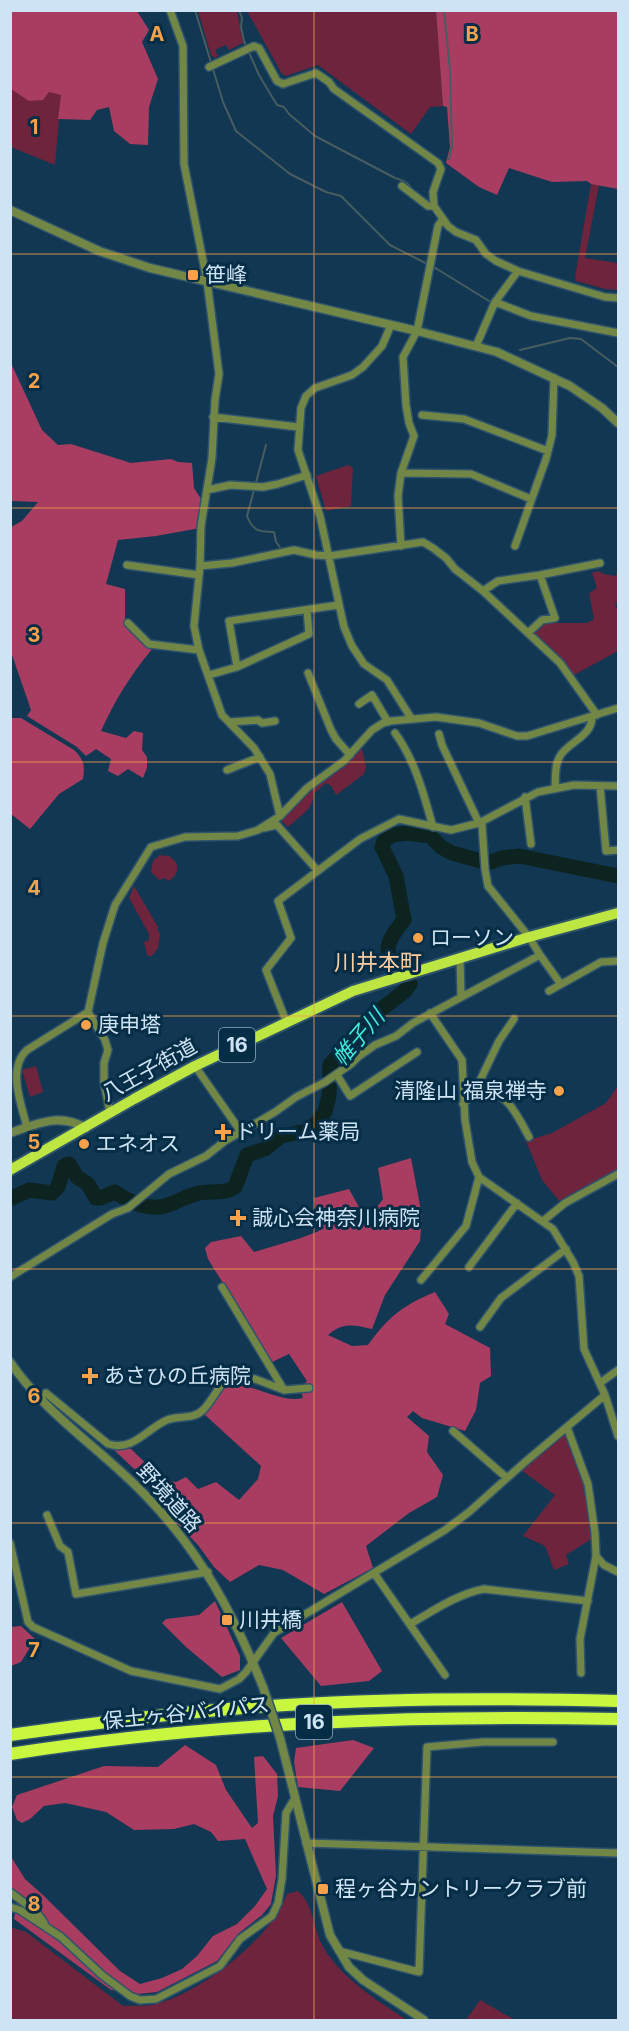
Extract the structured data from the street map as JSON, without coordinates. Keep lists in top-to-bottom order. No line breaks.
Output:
{"streets":{"highway":["16","八王子街道","保土ヶ谷バイパス"],"street":["野境道路"]},"districts":["川井本町"],"water":["帷子川"],"places":{"transit":["笹峰","川井橋","程ヶ谷カントリークラブ前"],"other":["ローソン","庚申塔","清隆山 福泉禅寺","エネオス"],"health":["ドリーム薬局","誠心会神奈川病院","あさひの丘病院"]},"grid":{"columns":["A","B"],"rows":["1","2","3","4","5","6","7","8"]}}
